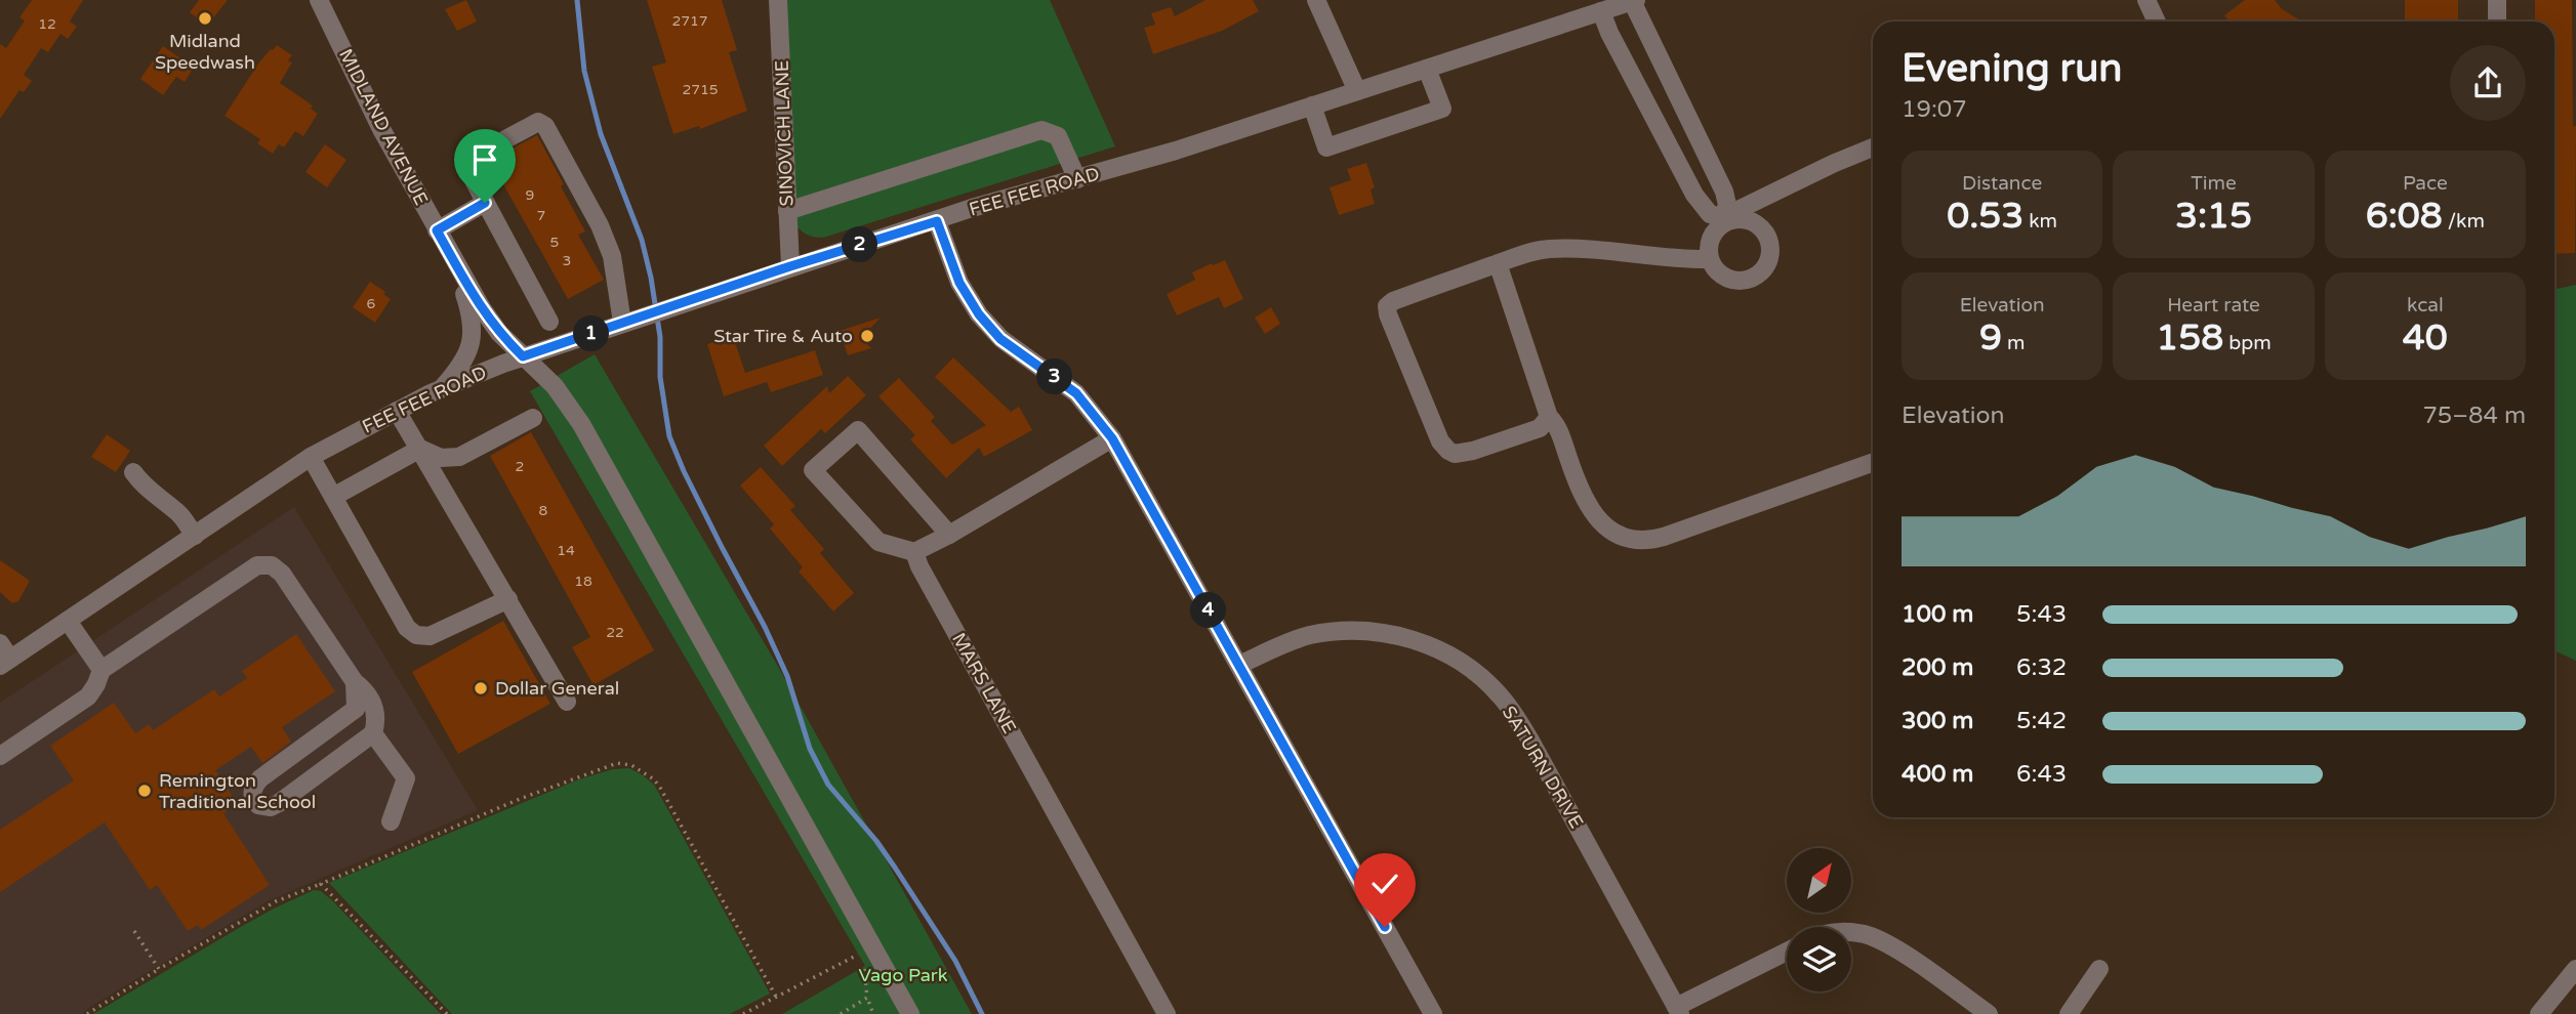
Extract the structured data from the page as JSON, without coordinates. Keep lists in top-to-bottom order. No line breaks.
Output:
{"streets":{"street":["MIDLAND AVENUE","SINOVICH LANE","FEE FEE ROAD","MARS LANE","SATURN DRIVE"]},"crossings":[["MIDLAND AVENUE","FEE FEE ROAD"],["SINOVICH LANE","FEE FEE ROAD"]],"parks":["Vago Park"],"places":["Midland Speedwash","Star Tire & Auto","Dollar General","Remington Traditional School"],"house_numbers":["2717","12","2715","9","7","5","3","6","2","8","14","18","22"],"north":"top right","page":{"heading":["Evening run","19:07"],"stats":[["Distance","0.53 km"],["Time","3:15"],["Pace","6:08 /km"],["Elevation","9 m"],["Heart rate","158 bpm"],["kcal","40"]],"pins":["2","1","3","4"],"chart":["Elevation","75–84 m"],"list":[{"name":"100 m","note":"5:43"},{"name":"200 m","note":"6:32"},{"name":"300 m","note":"5:42"},{"name":"400 m","note":"6:43"}]}}
